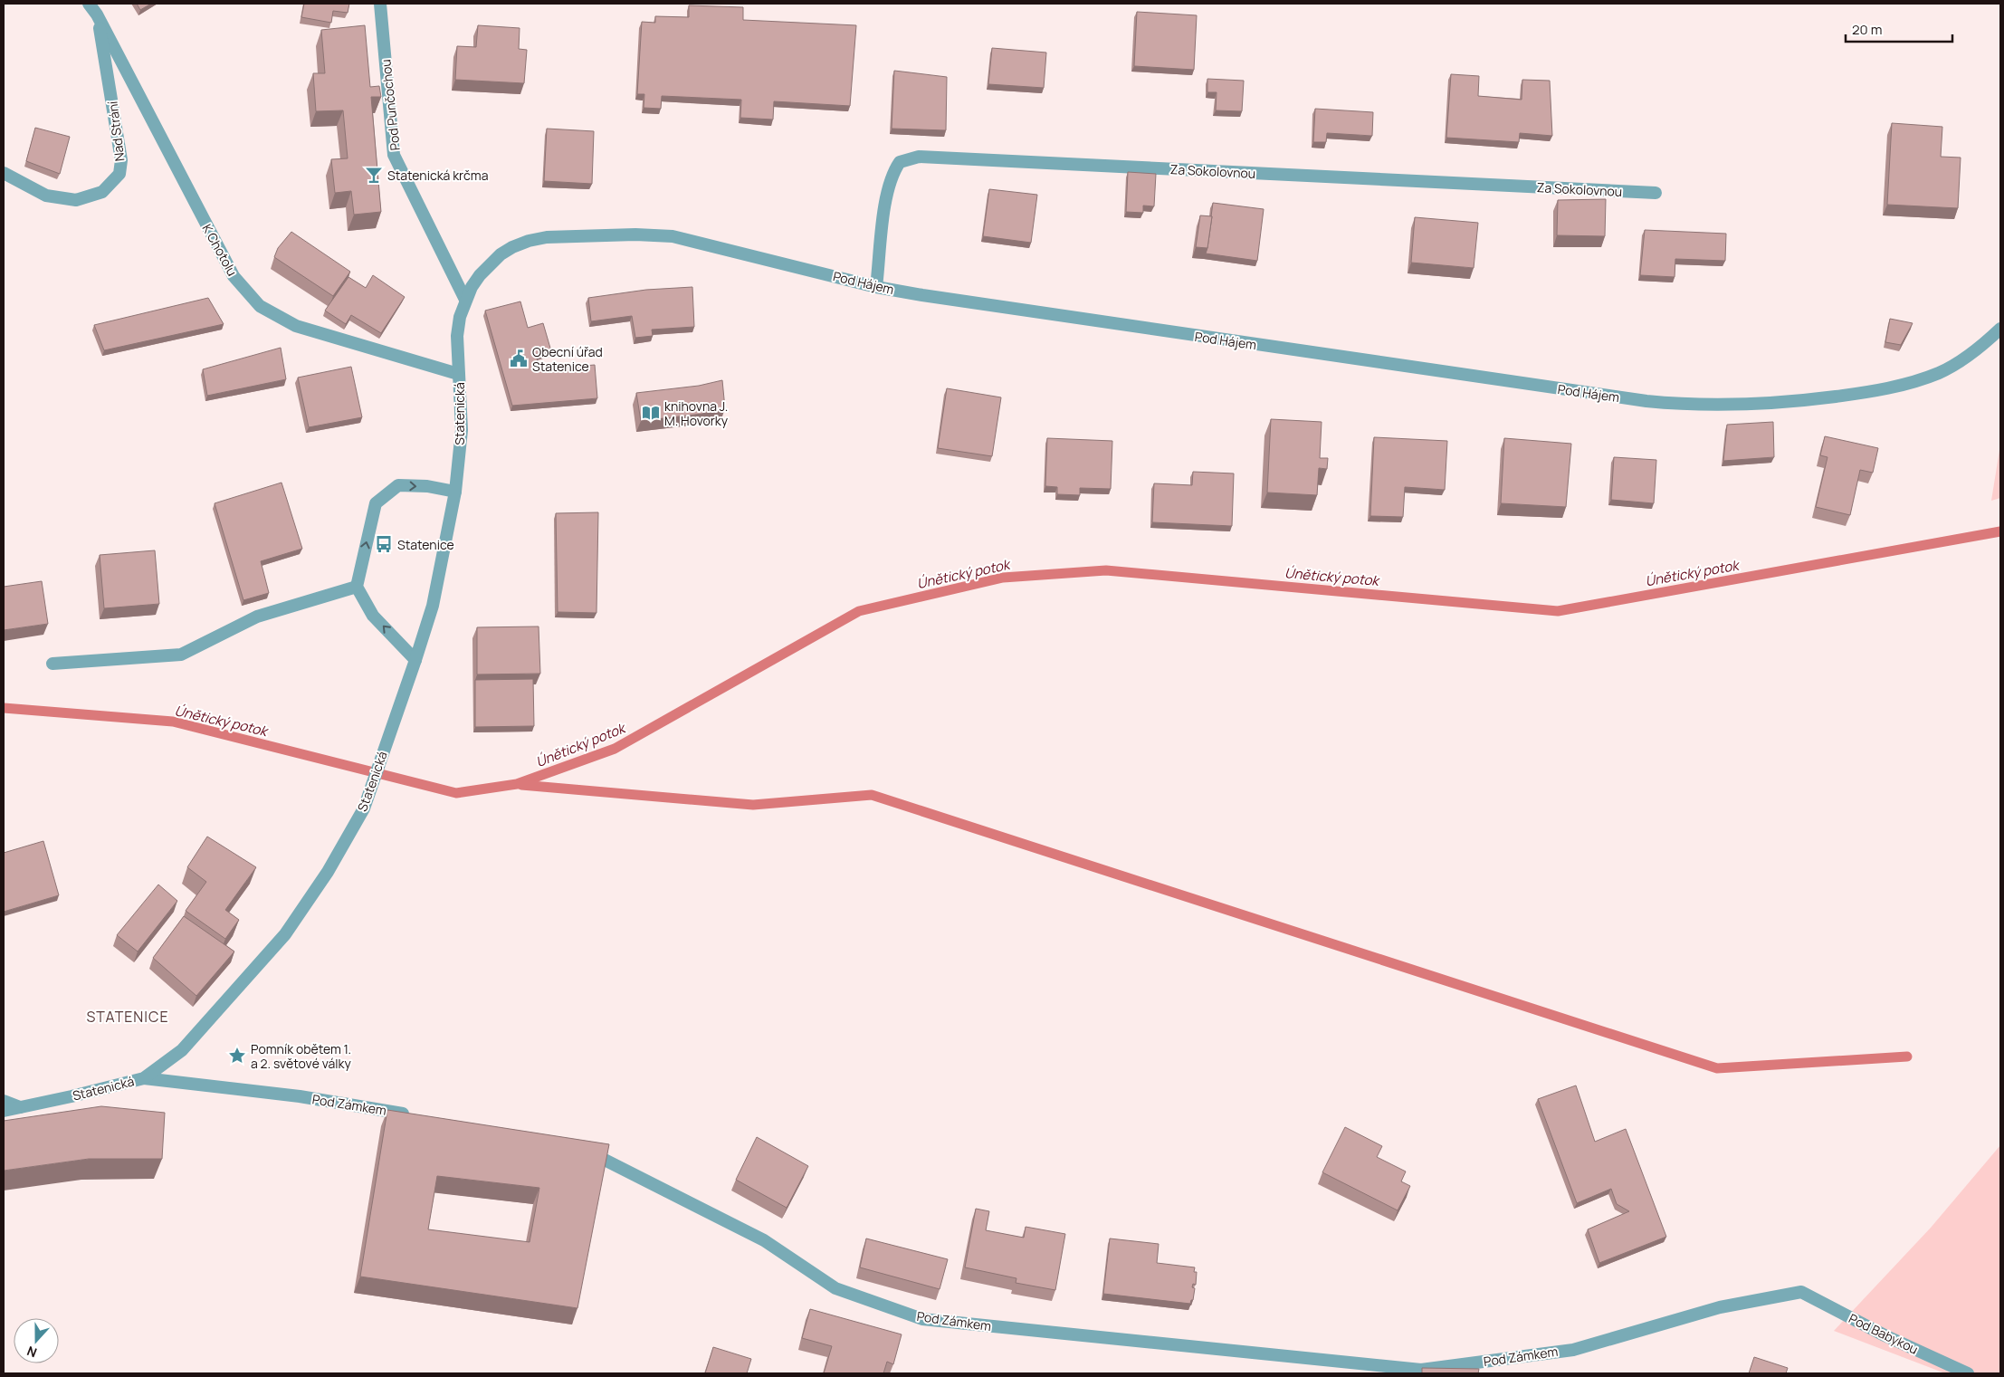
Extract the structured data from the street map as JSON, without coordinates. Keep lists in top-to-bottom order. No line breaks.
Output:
{"streets":{"street":["Pod Punčochou","Nad Strání","Za Sokolovnou","K Chotolu","Pod Hájem","Statenická","Pod Zámkem","Pod Babykou"]},"crossings":[["Pod Punčochou","Pod Hájem"],["Pod Punčochou","Statenická"],["Nad Strání","K Chotolu"],["Za Sokolovnou","Pod Hájem"],["K Chotolu","Statenická"],["Pod Hájem","Statenická"],["Statenická","Pod Zámkem"],["Pod Zámkem","Pod Babykou"]],"districts":["STATENICE"],"water":["Únětický potok"],"places":{"bar":["Statenická krčma"],"public building":["Obecní úřad Statenice"],"library":["knihovna J. M. Hovorky"],"bus stop":["Statenice"],"place":["Pomník obětem 1. a 2. světové války"]},"scale_bar":"20 m","north":"bottom"}
